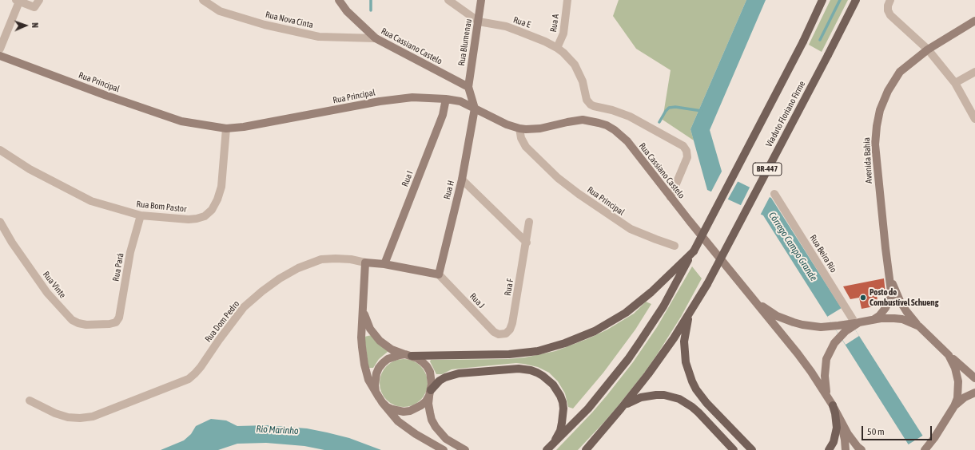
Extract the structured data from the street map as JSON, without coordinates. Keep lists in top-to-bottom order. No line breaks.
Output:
{"streets":{"main road":["Rua Blumenau","Rua Cassiano Castelo","Rua Principal","Viaduto Floriano Firme","Avenida Bahia","BR-447","Rua I","Rua H","Rua Dom Pedro"],"street":["Rua Nova Cinta","Rua E","Rua A","Rua Bom Pastor","Rua Beira Rio","Rua Pará","Rua Vinte","Rua F","Rua J"]},"crossings":[["Rua Nova Cinta","Rua Cassiano Castelo"],["Rua E","Rua A"],["Rua E","Rua Blumenau"],["Rua E","Rua Cassiano Castelo"],["Rua Blumenau","Rua Cassiano Castelo"],["Rua Cassiano Castelo","Rua Principal"],["Rua Cassiano Castelo","Avenida Bahia"],["Rua Cassiano Castelo","Rua Beira Rio"],["Rua Principal","Rua I"],["Rua Principal","Rua H"],["Rua Principal","Rua Bom Pastor"],["Viaduto Floriano Firme","BR-447"],["Rua I","Rua Dom Pedro"],["Rua H","Rua J"],["Rua H","Rua Dom Pedro"],["Rua Bom Pastor","Rua Pará"],["Rua Pará","Rua Vinte"],["Rua F","Rua J"],["Rua J","Rua Dom Pedro"]],"water":["Córrego Campo Grande","Rio Marinho"],"places":["Posto de Combustível Schueng"],"scale_bar":"50 m","north":"right"}
